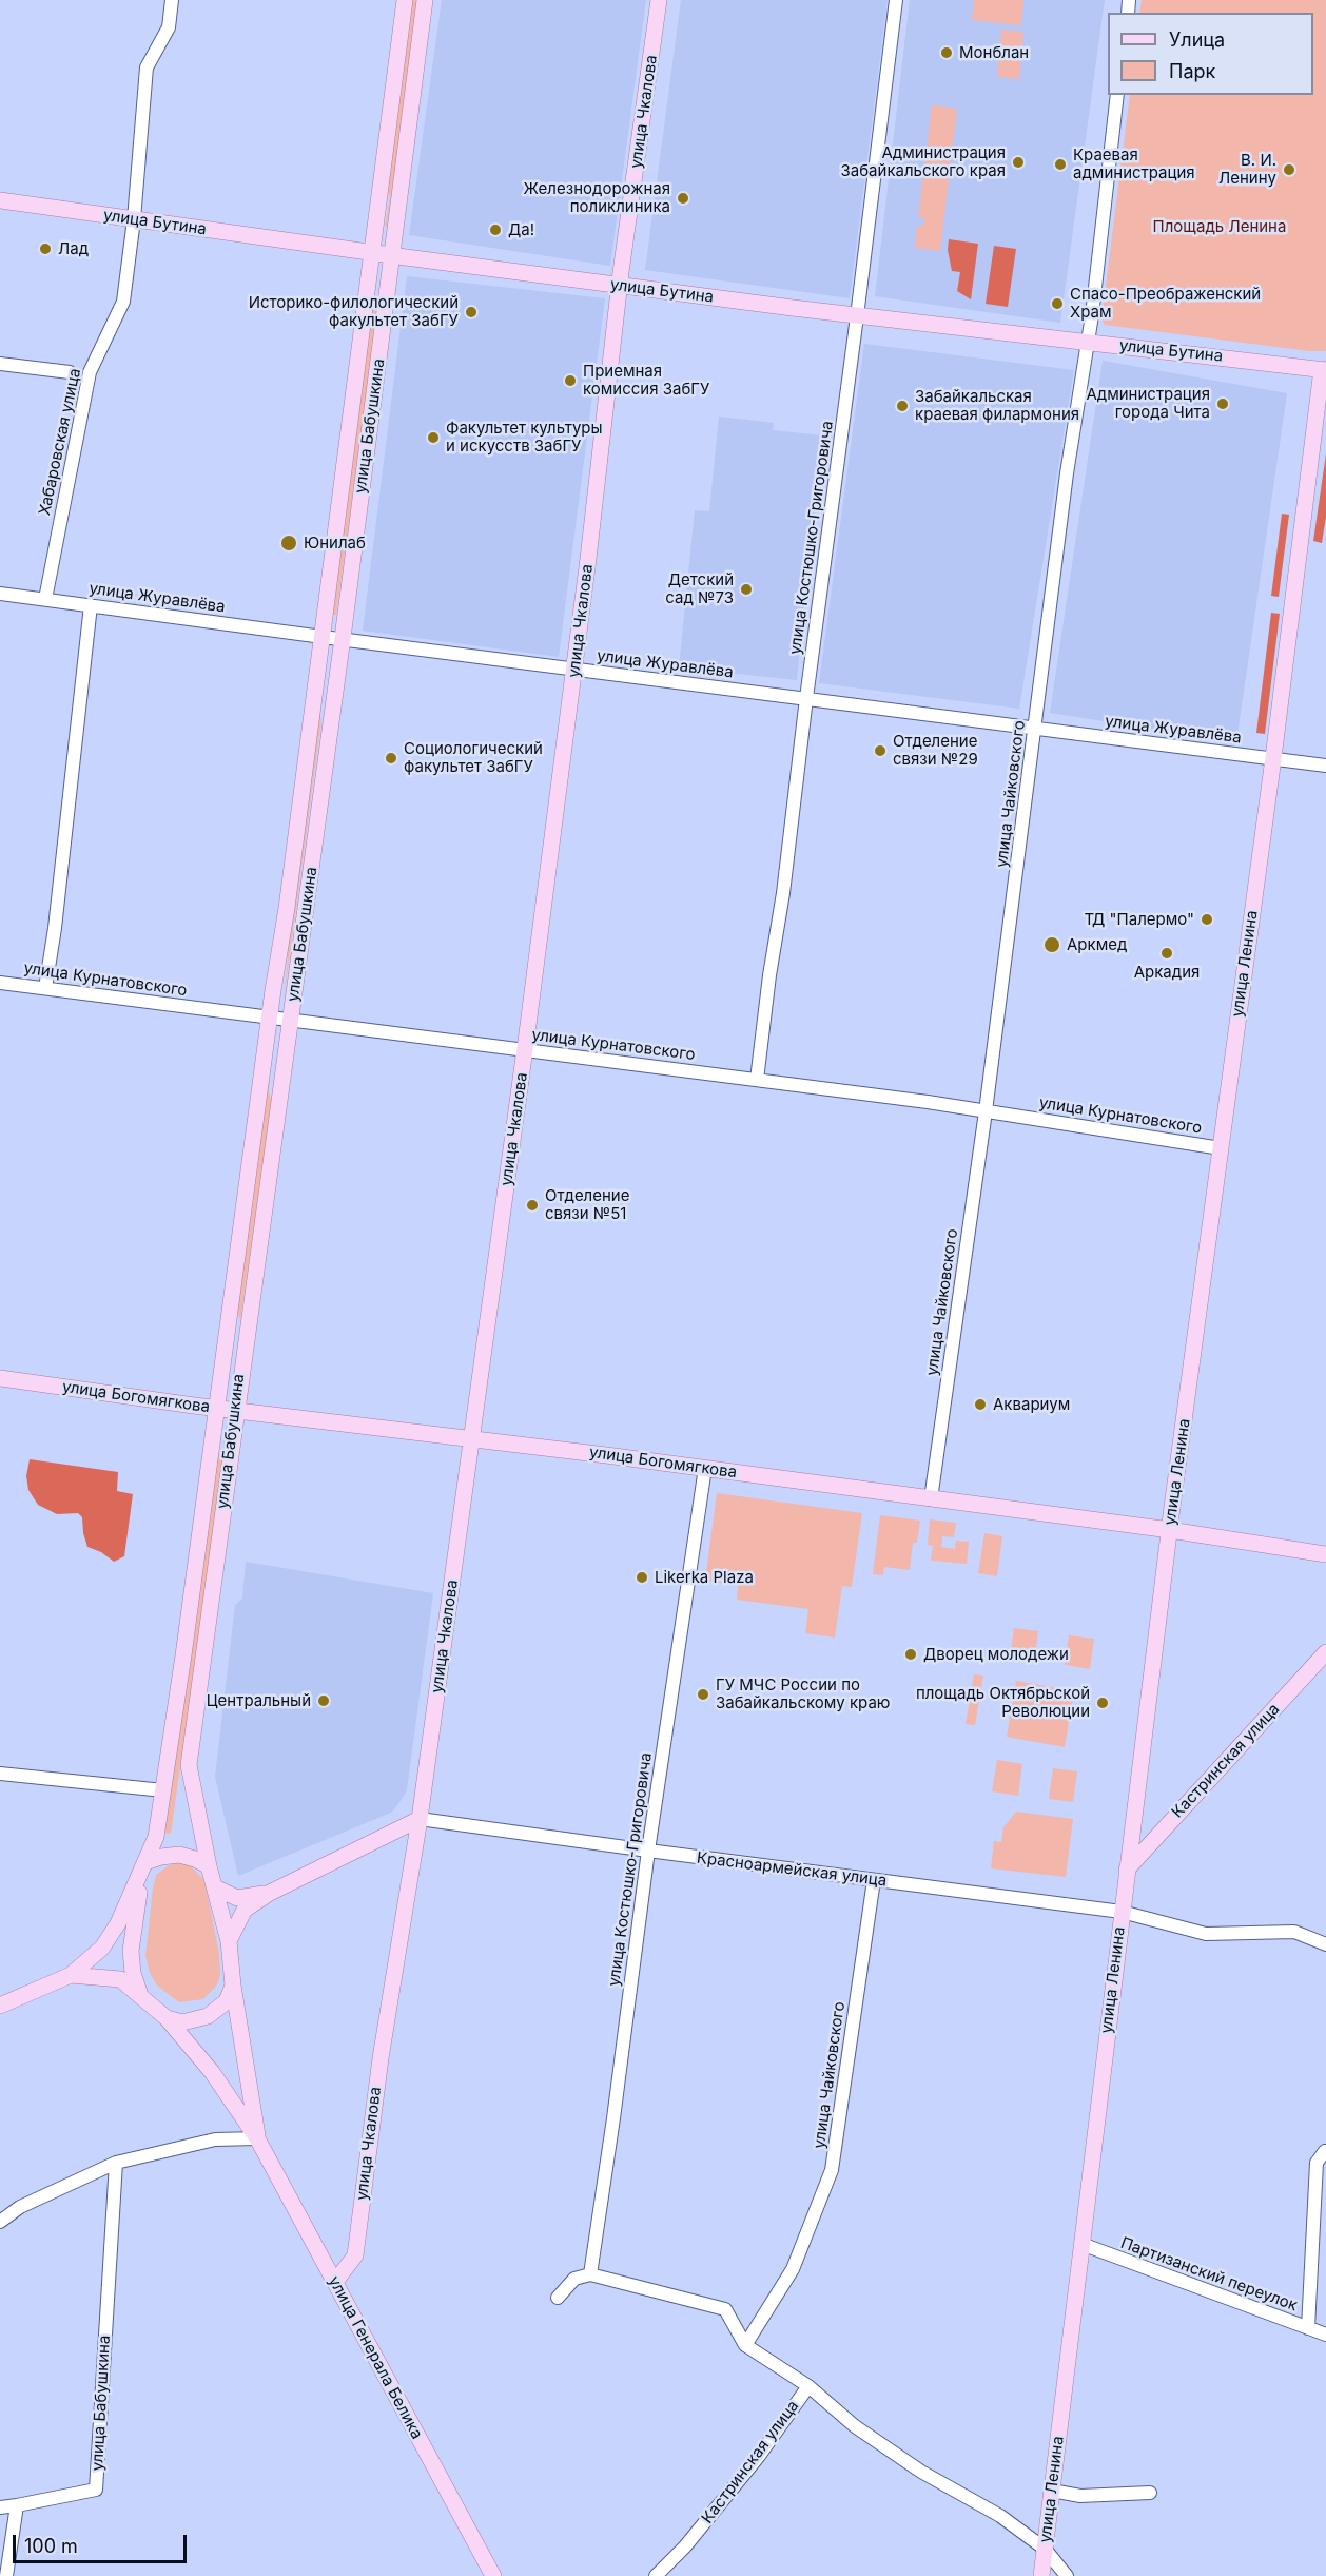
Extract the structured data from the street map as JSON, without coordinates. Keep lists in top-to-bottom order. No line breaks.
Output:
{"streets":{"main road":["улица Чкалова","улица Бутина","улица Бабушкина","улица Ленина","улица Богомягкова","Кастринская улица","улица Генерала Белика"],"street":["Хабаровская улица","улица Костюшко-Григоровича","улица Журавлёва","улица Чайковского","улица Курнатовского","Красноармейская улица","Партизанский переулок"]},"crossings":[["улица Чкалова","улица Бутина"],["улица Чкалова","улица Журавлёва"],["улица Чкалова","улица Курнатовского"],["улица Чкалова","улица Богомягкова"],["улица Чкалова","Красноармейская улица"],["улица Чкалова","улица Генерала Белика"],["улица Бутина","улица Бабушкина"],["улица Бутина","Хабаровская улица"],["улица Бутина","улица Костюшко-Григоровича"],["улица Бутина","улица Чайковского"],["улица Бутина","улица Ленина"],["улица Бабушкина","улица Журавлёва"],["улица Бабушкина","улица Курнатовского"],["улица Бабушкина","улица Богомягкова"],["улица Бабушкина","улица Генерала Белика"],["Хабаровская улица","улица Журавлёва"],["улица Костюшко-Григоровича","улица Журавлёва"],["улица Костюшко-Григоровича","улица Курнатовского"],["улица Костюшко-Григоровича","улица Богомягкова"],["улица Костюшко-Григоровича","Красноармейская улица"],["улица Журавлёва","улица Чайковского"],["улица Журавлёва","улица Ленина"],["улица Чайковского","улица Курнатовского"],["улица Чайковского","улица Богомягкова"],["улица Чайковского","Кастринская улица"],["улица Чайковского","Красноармейская улица"],["улица Ленина","улица Курнатовского"],["улица Ленина","улица Богомягкова"],["улица Ленина","Кастринская улица"],["улица Ленина","Красноармейская улица"],["улица Ленина","Партизанский переулок"]],"parks":["Площадь Ленина"],"places":["Монблан","Администрация Забайкальского края","Краевая администрация","В. И. Ленину","Железнодорожная поликлиника","Да!","Лад","Спасо-Преображенский Храм","Историко-филологический факультет ЗабГУ","Приемная комиссия ЗабГУ","Администрация города Чита","Забайкальская краевая филармония","Факультет культуры и искусств ЗабГУ","Юнилаб","Детский сад №73","Отделение связи №29","Социологический факультет ЗабГУ","ТД \"Палермо\"","Аркмед","Аркадия","Отделение связи №51","Аквариум","Likerka Plaza","Дворец молодежи","ГУ МЧС России по Забайкальскому краю","Центральный","площадь Октябрьской Революции"],"legend":["Улица","Парк"],"scale_bar":"100 m"}
